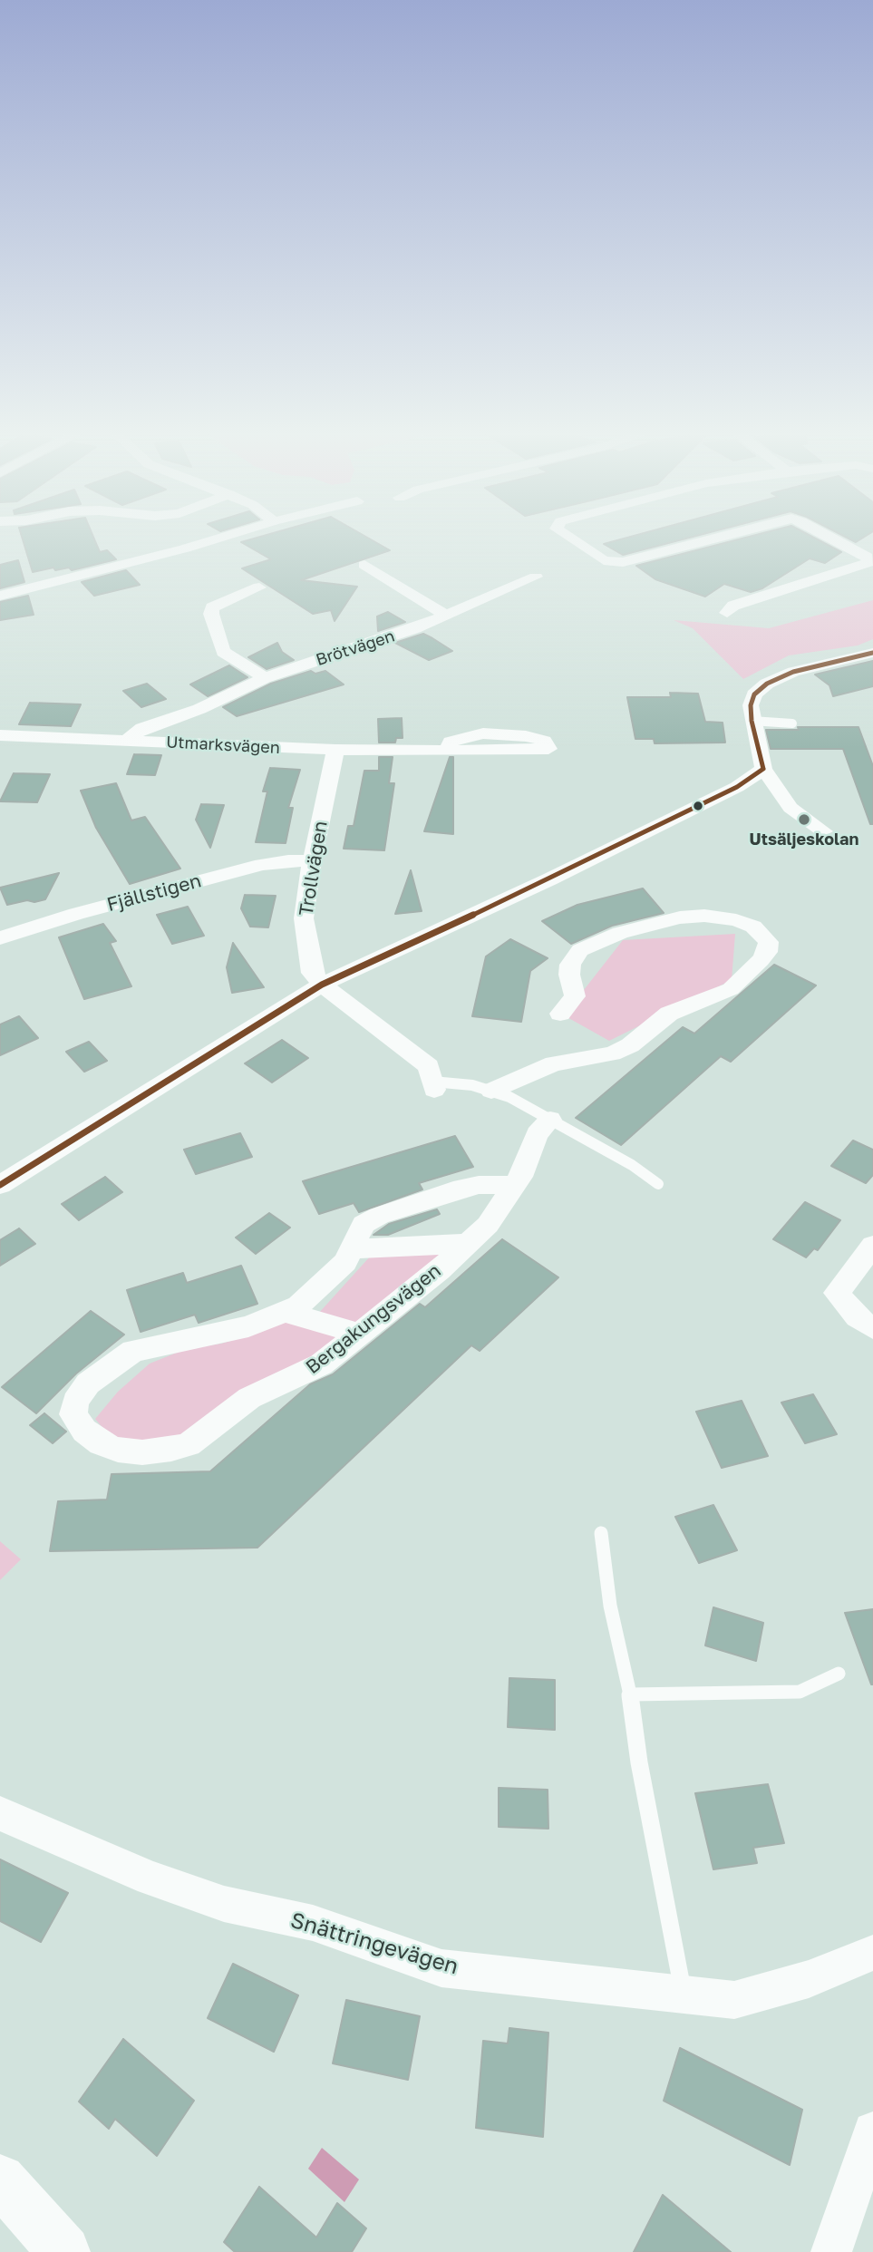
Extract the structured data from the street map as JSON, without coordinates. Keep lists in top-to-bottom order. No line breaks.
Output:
{"streets":{"street":["Brötvägen","Utmarksvägen","Trollvägen","Fjällstigen","Bergakungsvägen","Snättringevägen"]},"crossings":[["Brötvägen","Utmarksvägen"],["Utmarksvägen","Trollvägen"],["Trollvägen","Fjällstigen"]],"places":["Utsäljeskolan"]}
